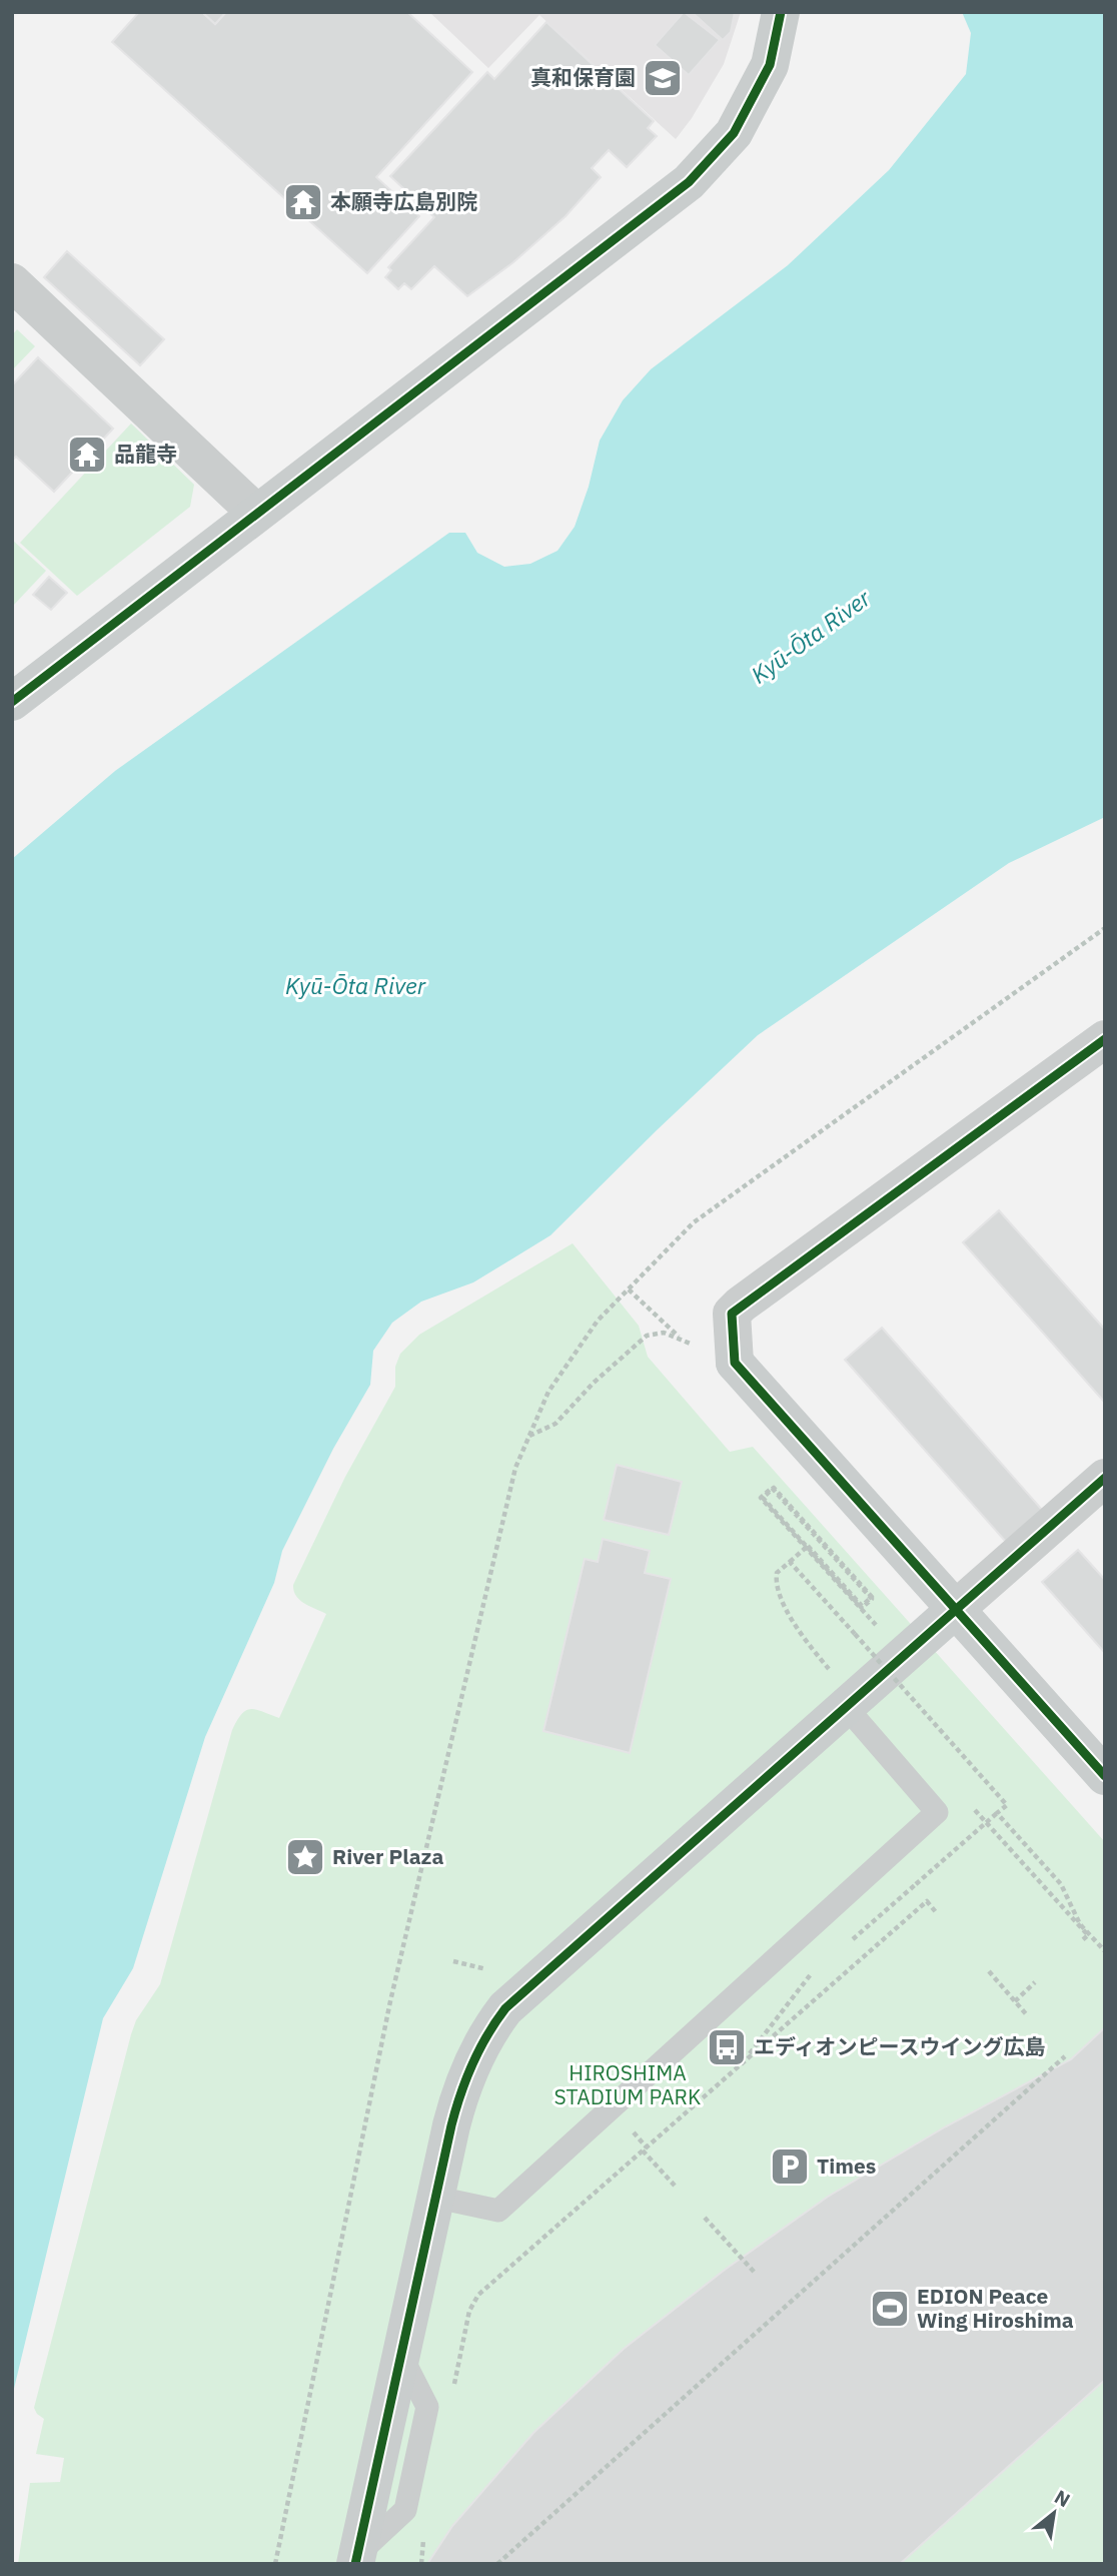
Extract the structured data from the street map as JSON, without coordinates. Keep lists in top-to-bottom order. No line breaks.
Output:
{"water":["Kyū-Ōta River"],"parks":["HIROSHIMA STADIUM PARK"],"places":{"school or university":["真和保育園"],"temple":["本願寺広島別院","品龍寺"],"place":["River Plaza"],"bus stop":["エディオンピースウイング広島"],"parking":["Times"],"sports":["EDION Peace Wing Hiroshima"]},"north":"top right"}
